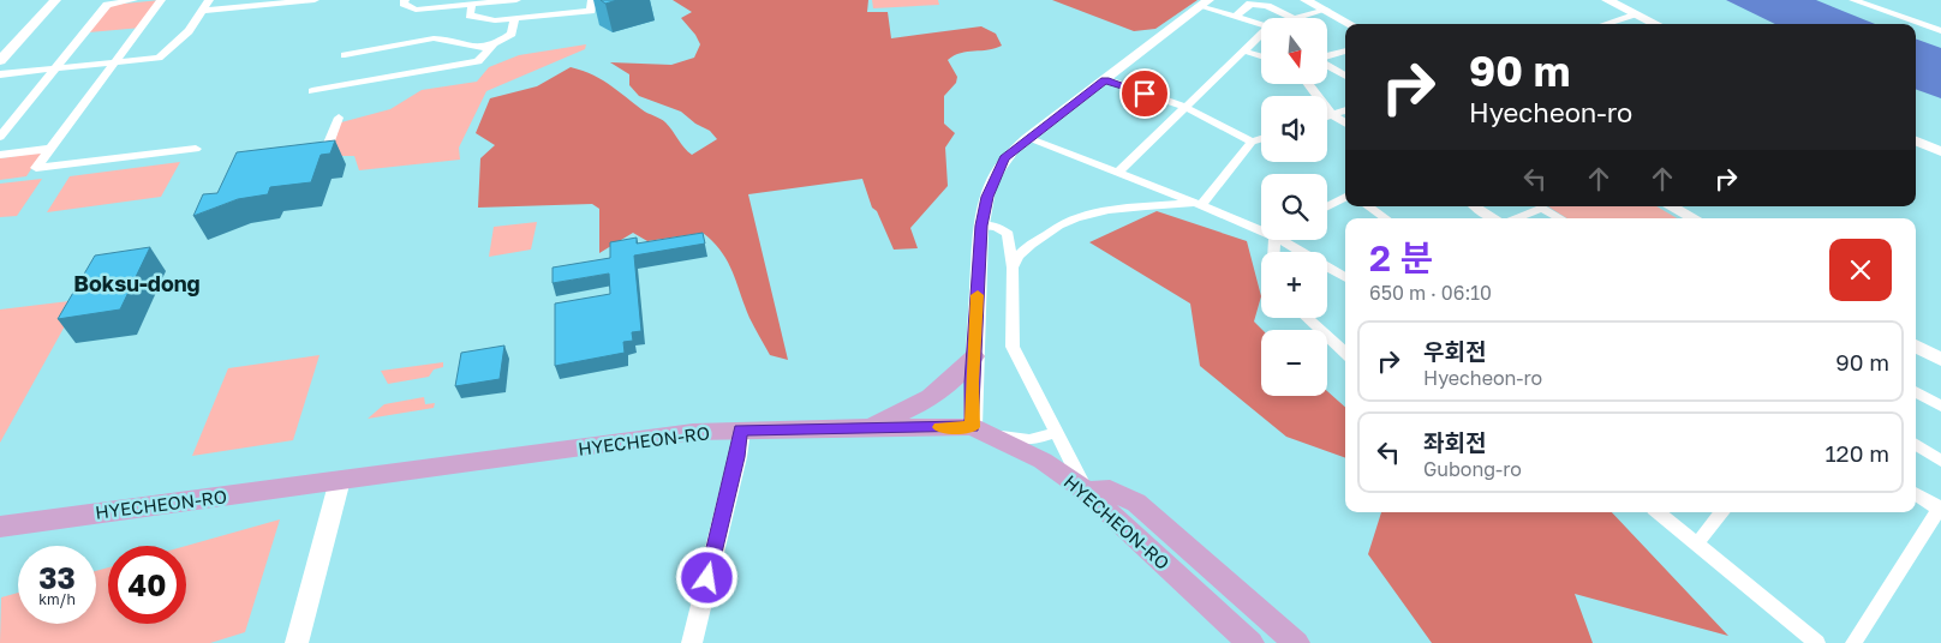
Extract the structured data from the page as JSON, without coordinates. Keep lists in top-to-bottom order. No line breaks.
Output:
{"streets":{"main road":["HYECHEON-RO"]},"districts":["Boksu-dong"],"north":"bottom","page":{"map_buttons":["+","−"],"turn":["90 m","Hyecheon-ro"],"heading":["2 분","650 m · 06:10"],"list":[{"name":"우회전","note":"Hyecheon-ro","value":"90 m"},{"name":"좌회전","note":"Gubong-ro","value":"120 m"}],"speed":"33 km/h","limit":"40"}}
